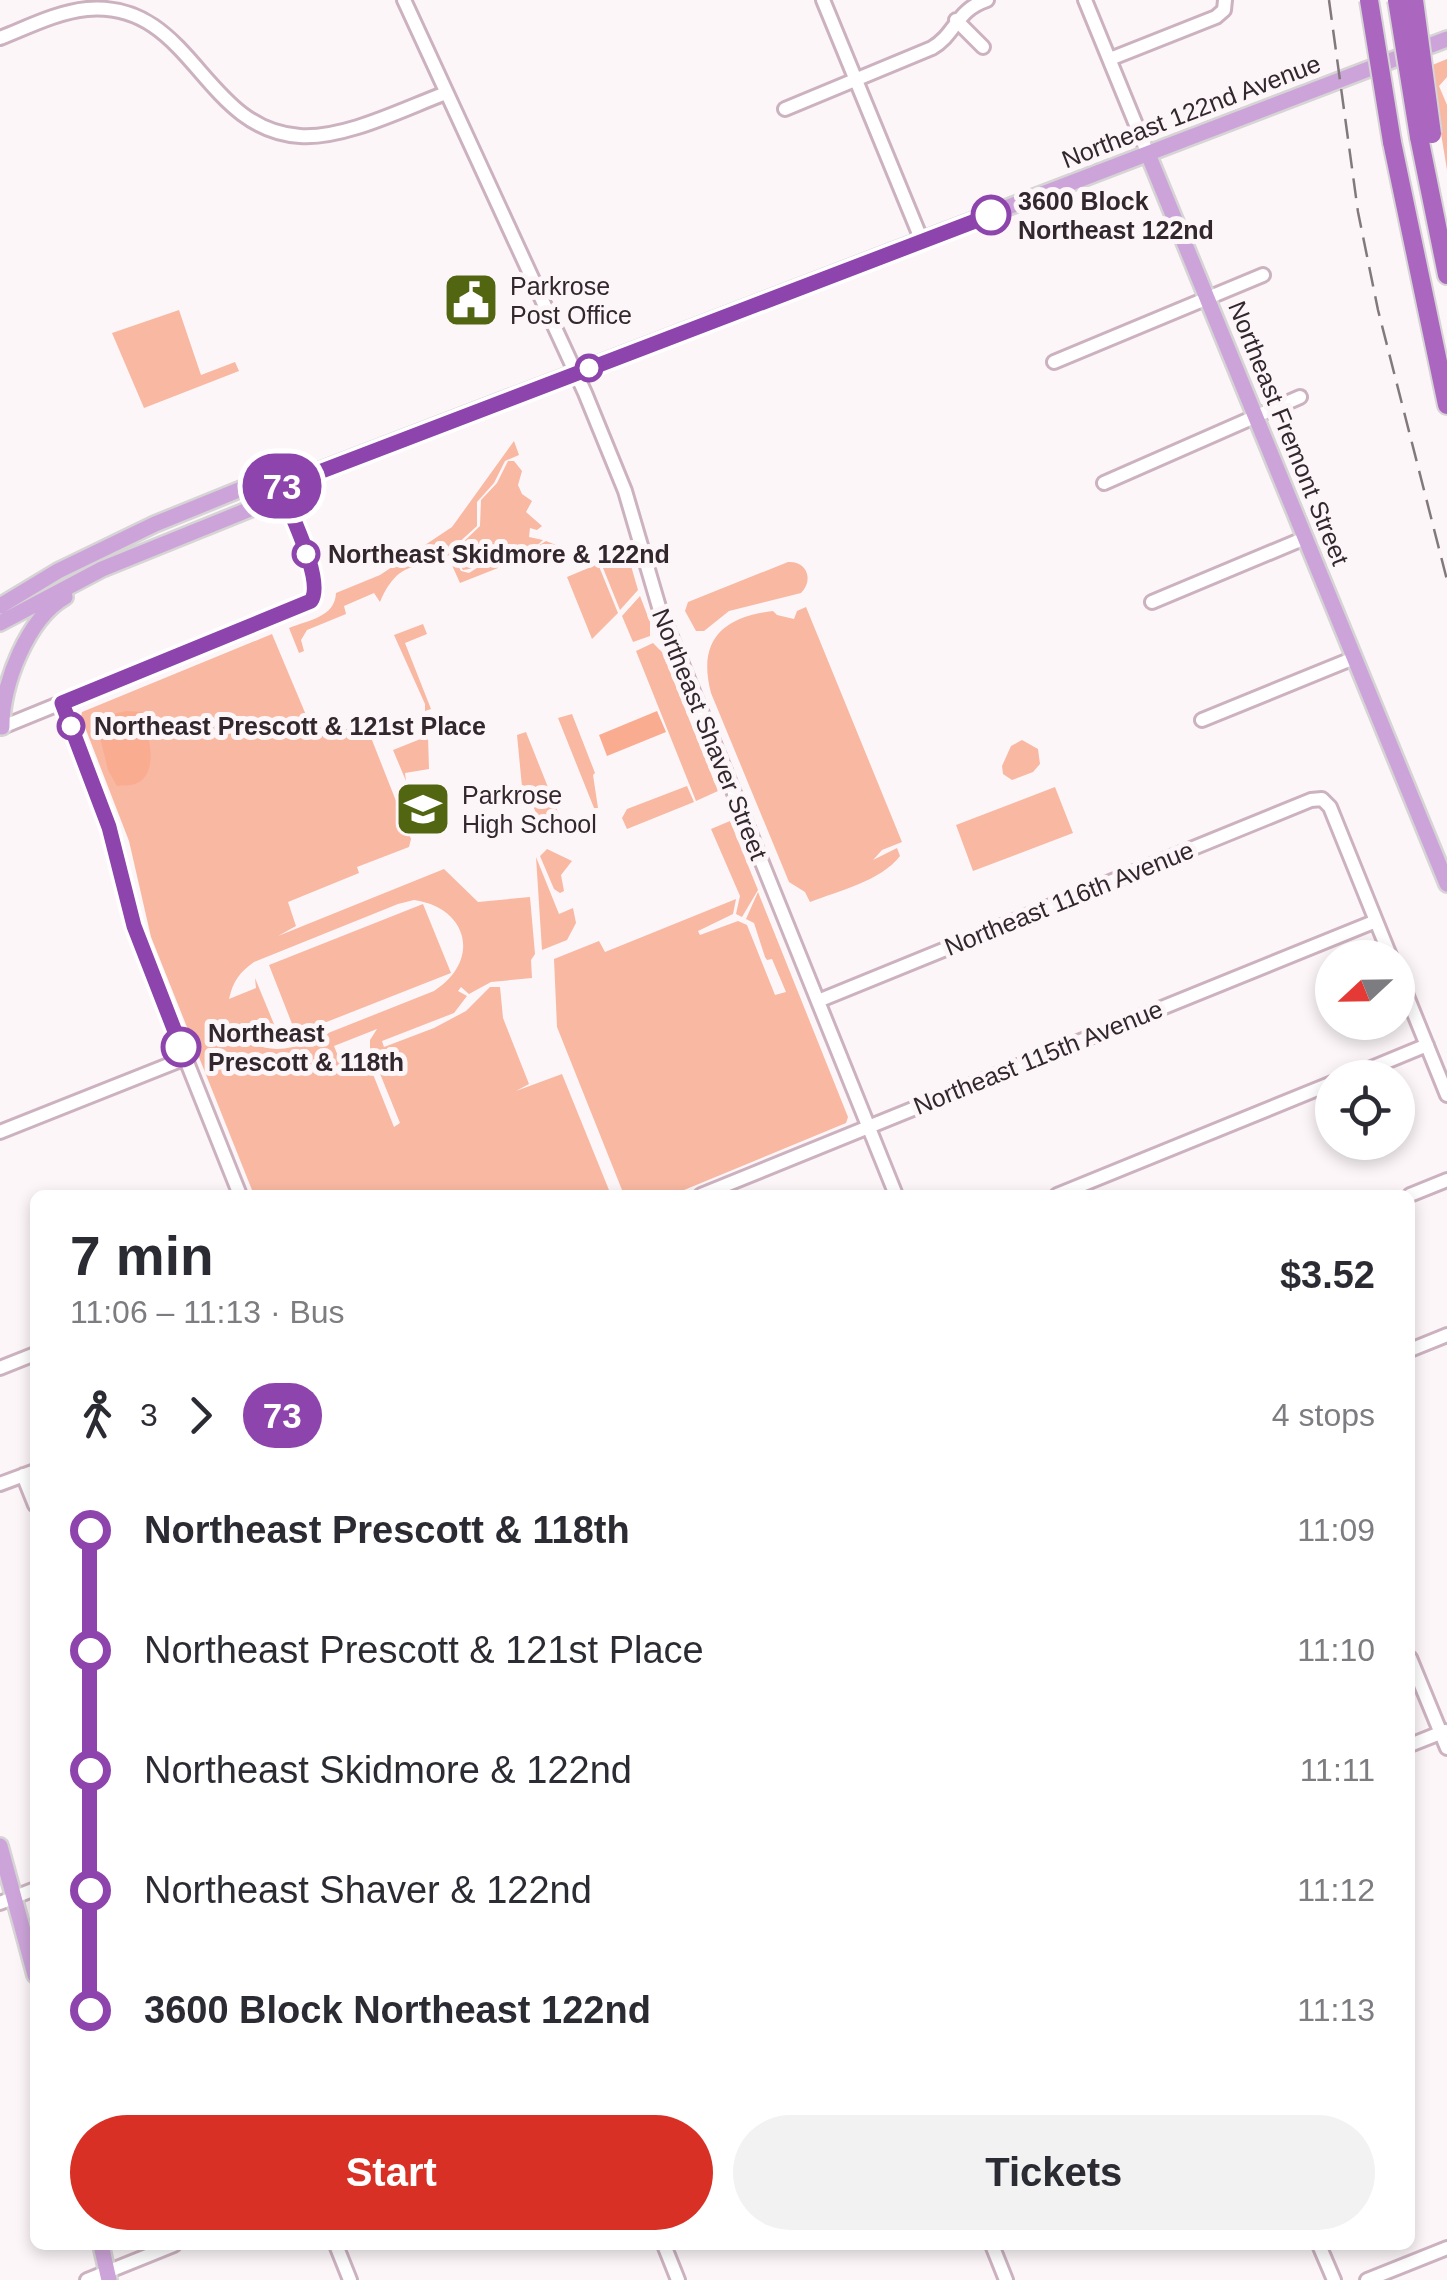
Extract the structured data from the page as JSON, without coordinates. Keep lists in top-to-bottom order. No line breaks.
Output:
{"streets":{"main road":["Northeast 122nd Avenue","Northeast Fremont Street"],"street":["Northeast Shaver Street","Northeast 116th Avenue","Northeast 115th Avenue"]},"crossings":[["Northeast 122nd Avenue","Northeast Fremont Street"],["Northeast 122nd Avenue","Northeast Shaver Street"],["Northeast Shaver Street","Northeast 116th Avenue"],["Northeast Shaver Street","Northeast 115th Avenue"],["Northeast 116th Avenue","Northeast 115th Avenue"]],"places":{"other":["3600 Block Northeast 122nd","Northeast Skidmore & 122nd","Northeast Prescott & 121st Place","Northeast Prescott & 118th"],"public building":["Parkrose Post Office"],"school or university":["Parkrose High School"]},"lines":["bus line 73"],"north":"left","page":{"on_map":"73","heading":["7 min","11:06 – 11:13 · Bus","$3.52"],"legs":["3","73","4 stops"],"list":[{"name":"Northeast Prescott & 118th","value":"11:09"},{"name":"Northeast Prescott & 121st Place","value":"11:10"},{"name":"Northeast Skidmore & 122nd","value":"11:11"},{"name":"Northeast Shaver & 122nd","value":"11:12"},{"name":"3600 Block Northeast 122nd","value":"11:13"}],"buttons":["Start","Tickets"]}}
